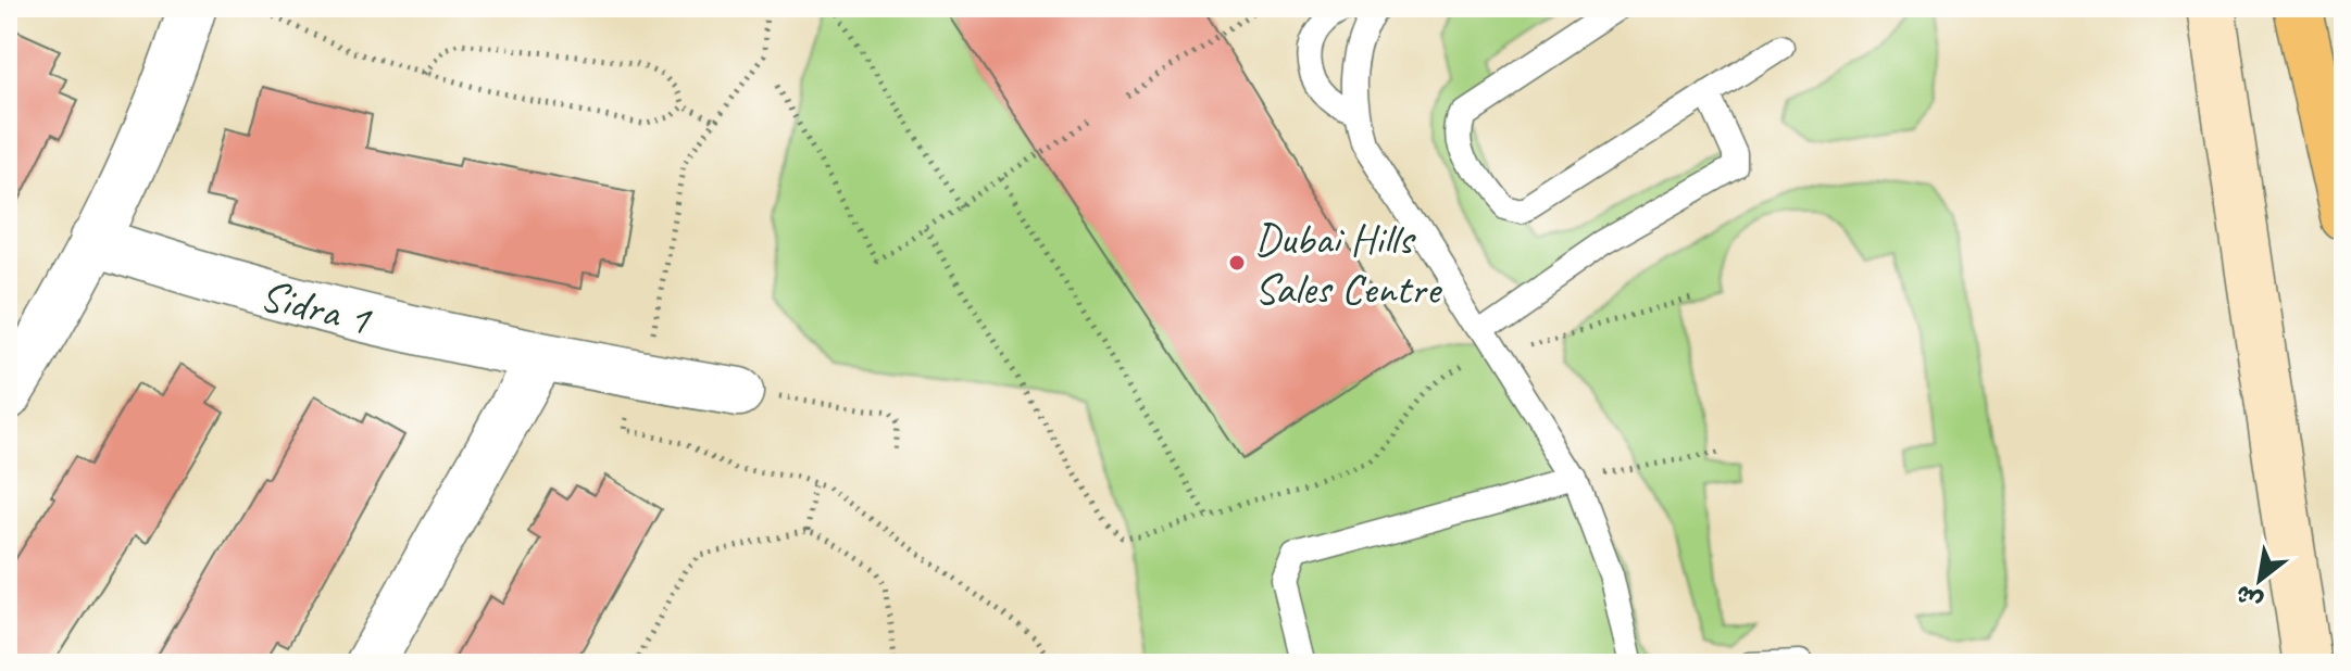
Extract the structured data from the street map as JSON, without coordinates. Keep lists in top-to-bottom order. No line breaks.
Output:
{"streets":{"street":["Sidra 1"]},"places":["Dubai Hills Sales Centre"],"north":"bottom left"}
